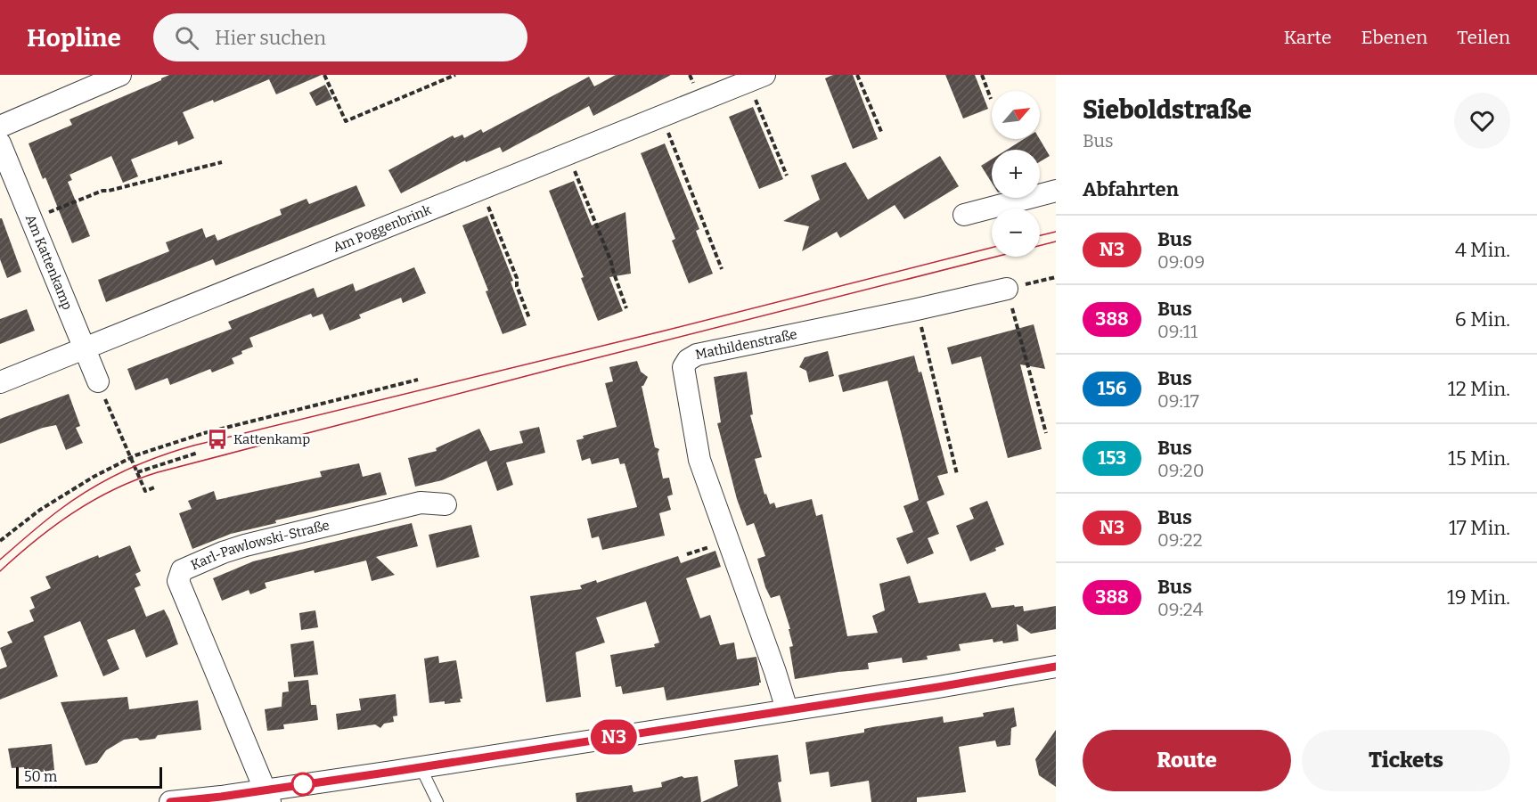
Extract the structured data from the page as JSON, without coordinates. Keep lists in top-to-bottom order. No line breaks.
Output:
{"streets":{"street":["Am Poggenbrink","Am Kattenkamp","Mathildenstraße","Karl-Pawlowski-Straße"]},"crossings":[["Am Poggenbrink","Am Kattenkamp"]],"places":{"bus stop":["Kattenkamp"]},"lines":["bus line N3"],"scale_bar":"50 m","north":"top right","page":{"header":"Hopline","search":"Hier suchen","nav":["Karte","Ebenen","Teilen"],"on_map":"N3","heading":[["Sieboldstraße","Bus"],"Abfahrten"],"map_buttons":["+","−"],"list":[{"mark":"N3","name":"Bus","note":"09:09","value":"4 Min."},{"mark":"388","name":"Bus","note":"09:11","value":"6 Min."},{"mark":"156","name":"Bus","note":"09:17","value":"12 Min."},{"mark":"153","name":"Bus","note":"09:20","value":"15 Min."},{"mark":"N3","name":"Bus","note":"09:22","value":"17 Min."},{"mark":"388","name":"Bus","note":"09:24","value":"19 Min."}],"buttons":["Route","Tickets"],"scale":"50 m"}}
